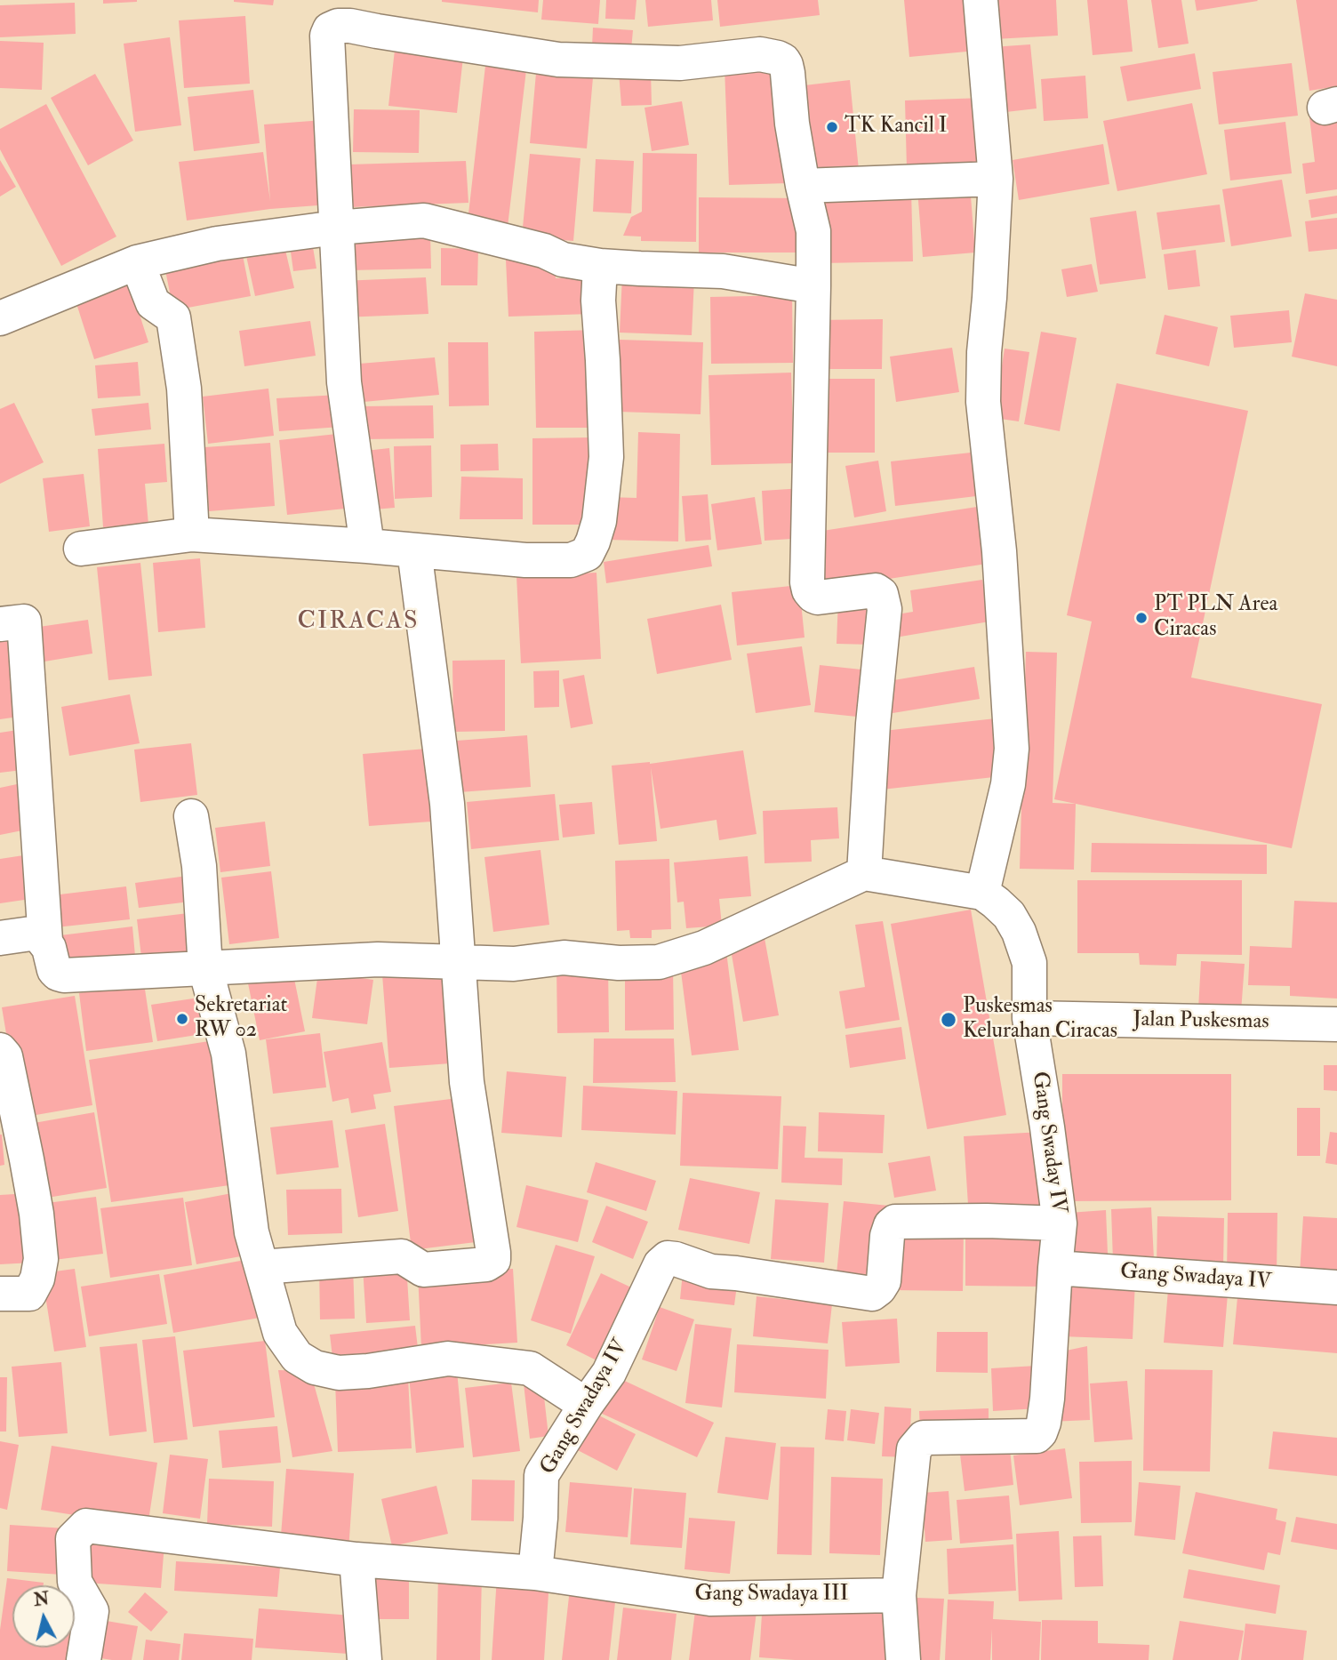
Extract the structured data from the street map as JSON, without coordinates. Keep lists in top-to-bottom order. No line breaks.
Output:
{"streets":{"street":["Jalan Puskesmas","Gang Swaday IV","Gang Swadaya IV","Gang Swadaya III"]},"crossings":[["Jalan Puskesmas","Gang Swaday IV"],["Gang Swaday IV","Gang Swadaya IV"],["Gang Swadaya IV","Gang Swadaya III"]],"districts":["CIRACAS"],"places":["TK Kancil I","PT PLN Area Ciracas","Sekretariat RW 02","Puskesmas Kelurahan Ciracas"],"north":"top"}
